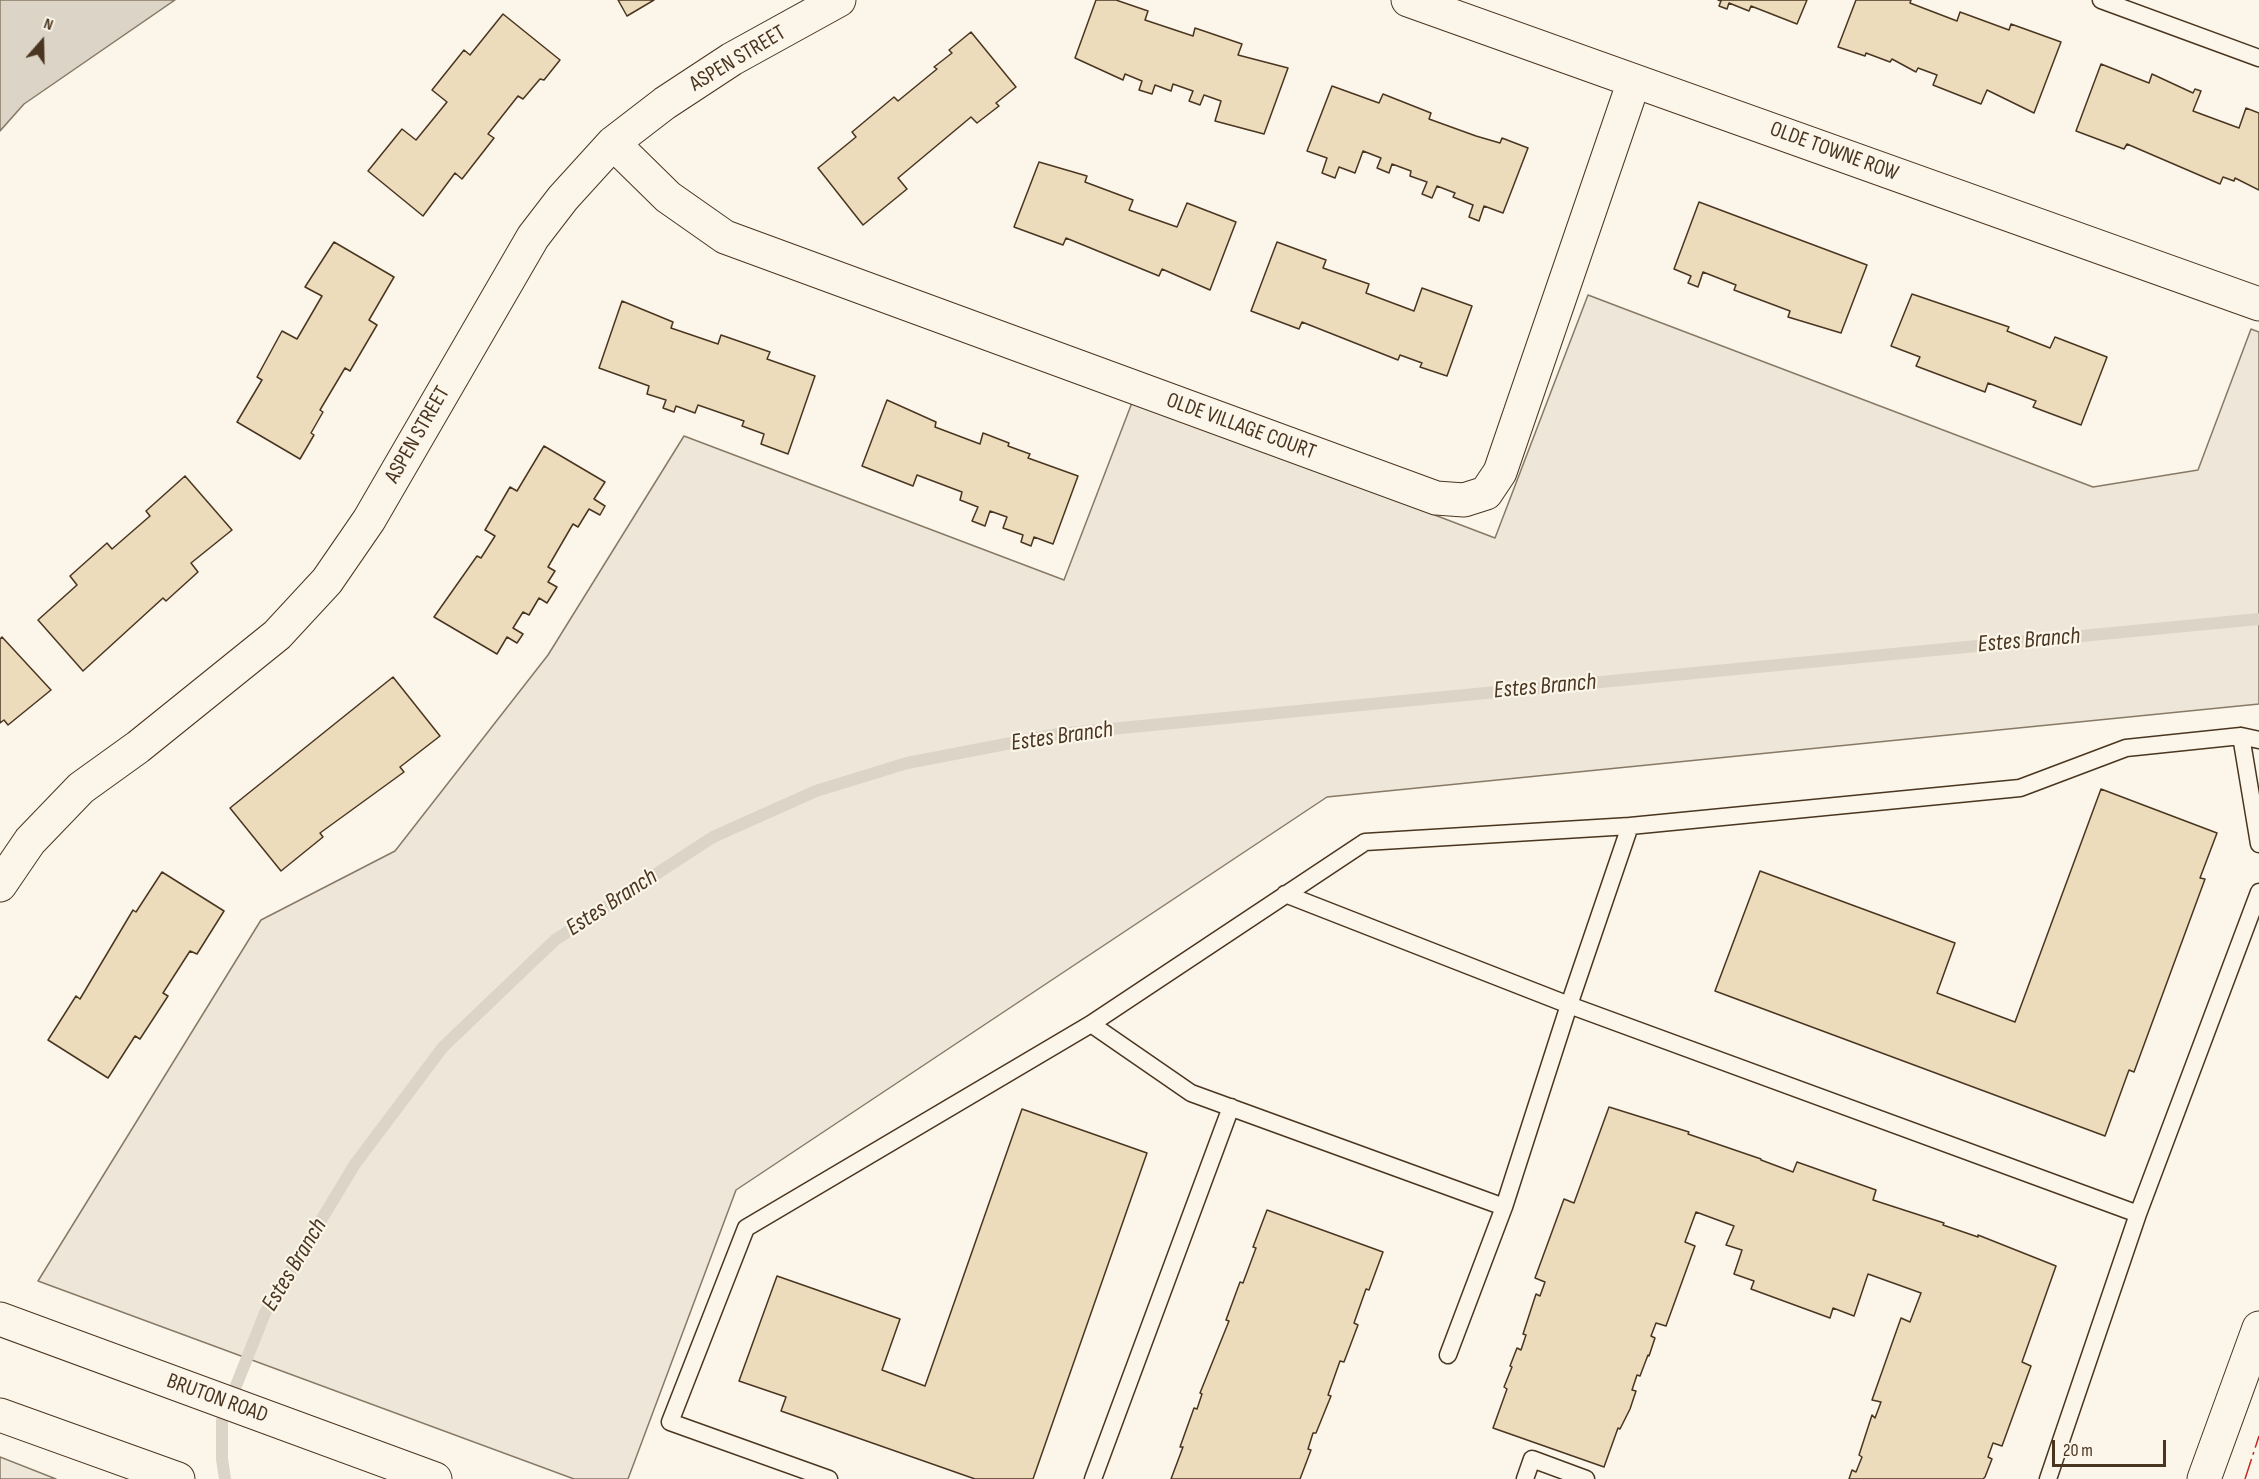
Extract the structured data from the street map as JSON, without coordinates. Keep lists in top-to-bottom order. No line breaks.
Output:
{"streets":{"street":["ASPEN STREET","OLDE TOWNE ROW","OLDE VILLAGE COURT","BRUTON ROAD"]},"crossings":[["ASPEN STREET","OLDE VILLAGE COURT"],["OLDE TOWNE ROW","OLDE VILLAGE COURT"]],"water":["Estes Branch"],"scale_bar":"20 m","north":"top"}
